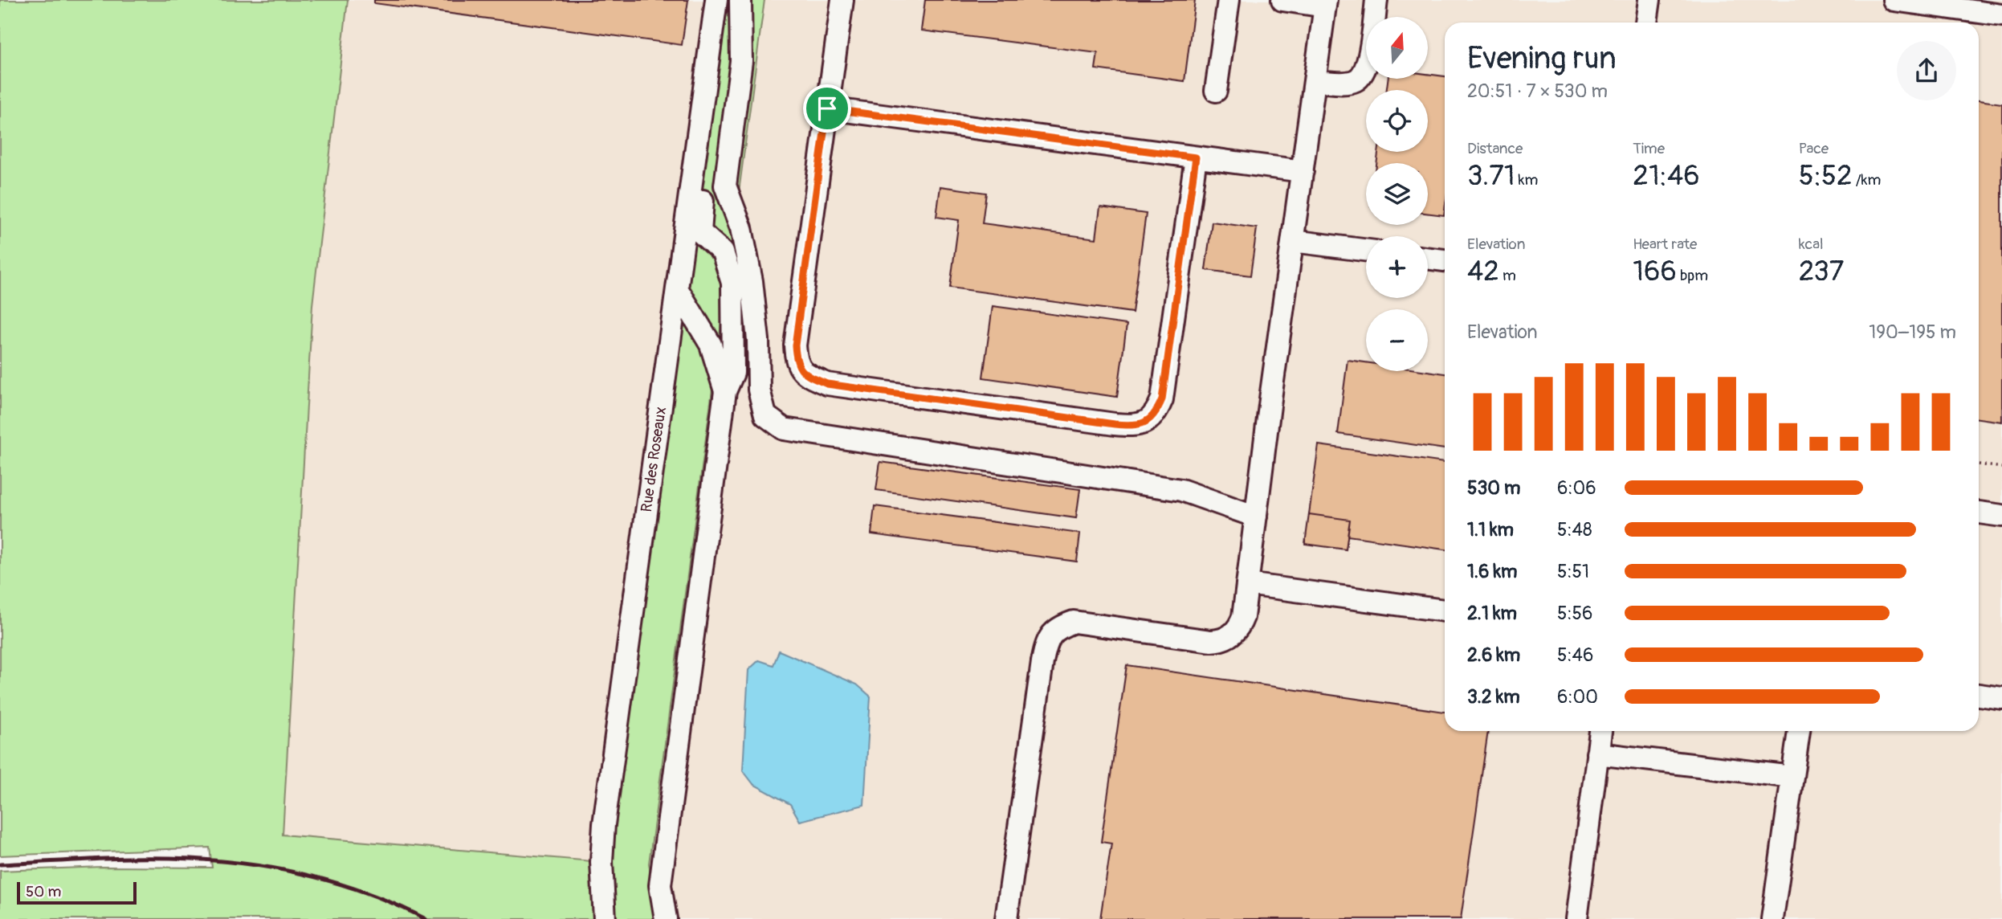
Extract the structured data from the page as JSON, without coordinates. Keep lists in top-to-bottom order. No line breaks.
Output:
{"streets":{"street":["Rue des Roseaux"]},"scale_bar":"50 m","north":"top","page":{"map_buttons":["+","−"],"heading":["Evening run","20:51 · 7 × 530 m"],"stats":[["Distance","3.71 km"],["Time","21:46"],["Pace","5:52 /km"],["Elevation","42 m"],["Heart rate","166 bpm"],["kcal","237"]],"chart":["Elevation","190–195 m"],"list":[{"name":"530 m","note":"6:06"},{"name":"1.1 km","note":"5:48"},{"name":"1.6 km","note":"5:51"},{"name":"2.1 km","note":"5:56"},{"name":"2.6 km","note":"5:46"},{"name":"3.2 km","note":"6:00"}],"scale":"50 m"}}
